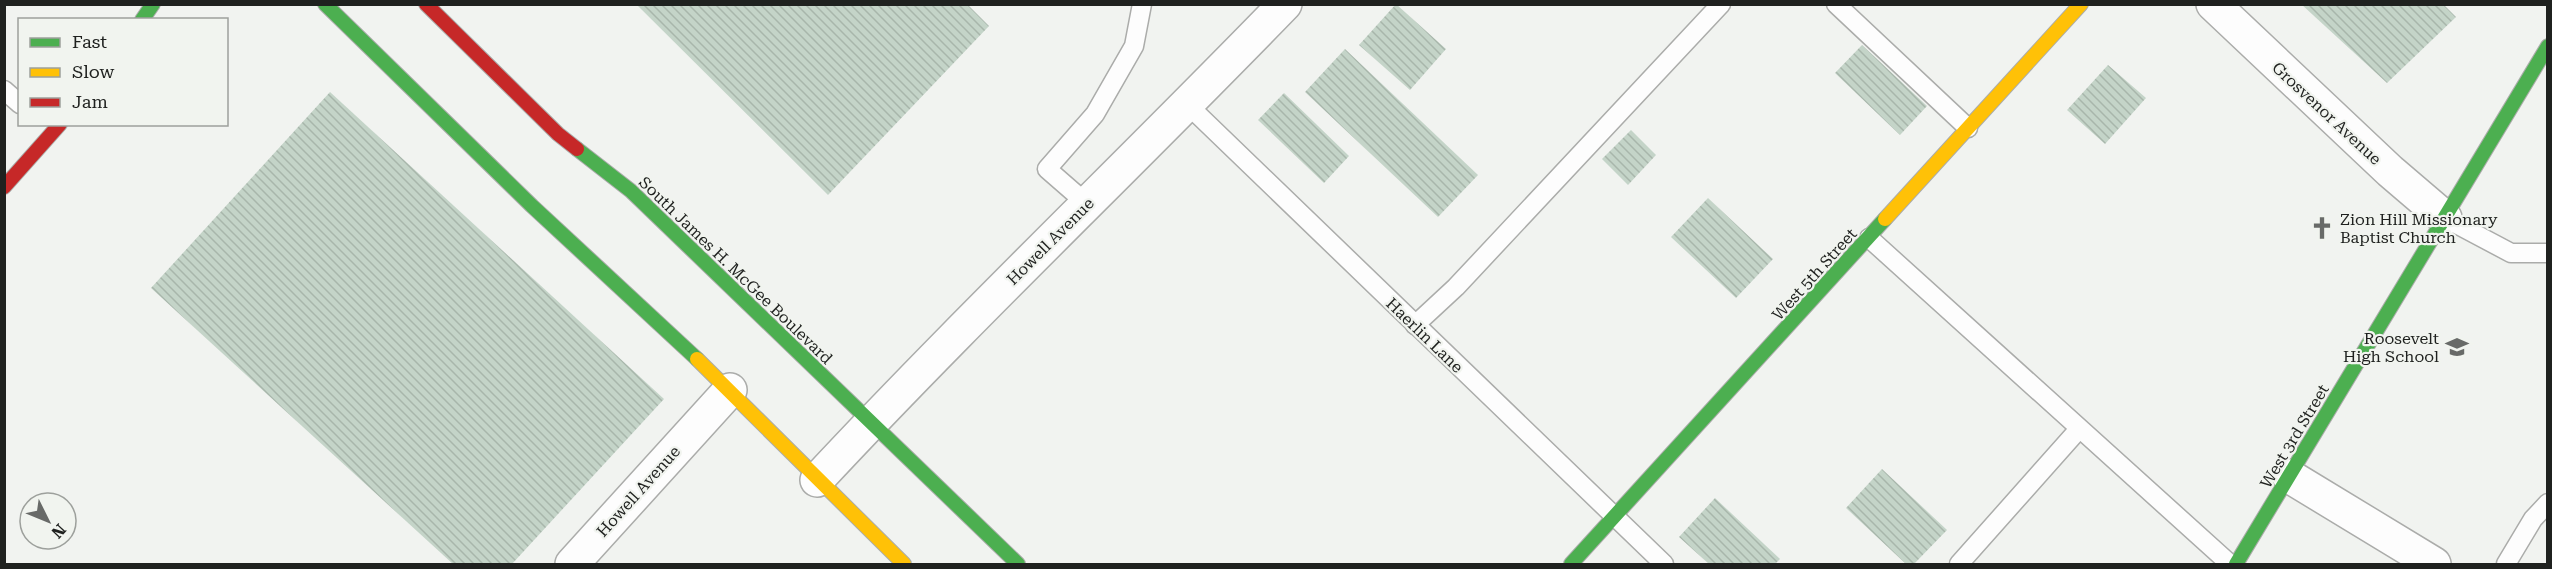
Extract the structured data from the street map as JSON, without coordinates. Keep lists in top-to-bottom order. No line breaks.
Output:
{"streets":{"main road":["South James H. McGee Boulevard","West 5th Street","West 3rd Street"],"street":["Grosvenor Avenue","Howell Avenue"],"lane":["Haerlin Lane"]},"crossings":[["Grosvenor Avenue","West 3rd Street"],["Howell Avenue","South James H. McGee Boulevard"],["Howell Avenue","Haerlin Lane"],["West 5th Street","Haerlin Lane"]],"places":{"church":["Zion Hill Missionary Baptist Church"],"school or university":["Roosevelt High School"]},"legend":["Fast","Slow","Jam"],"north":"bottom right"}
